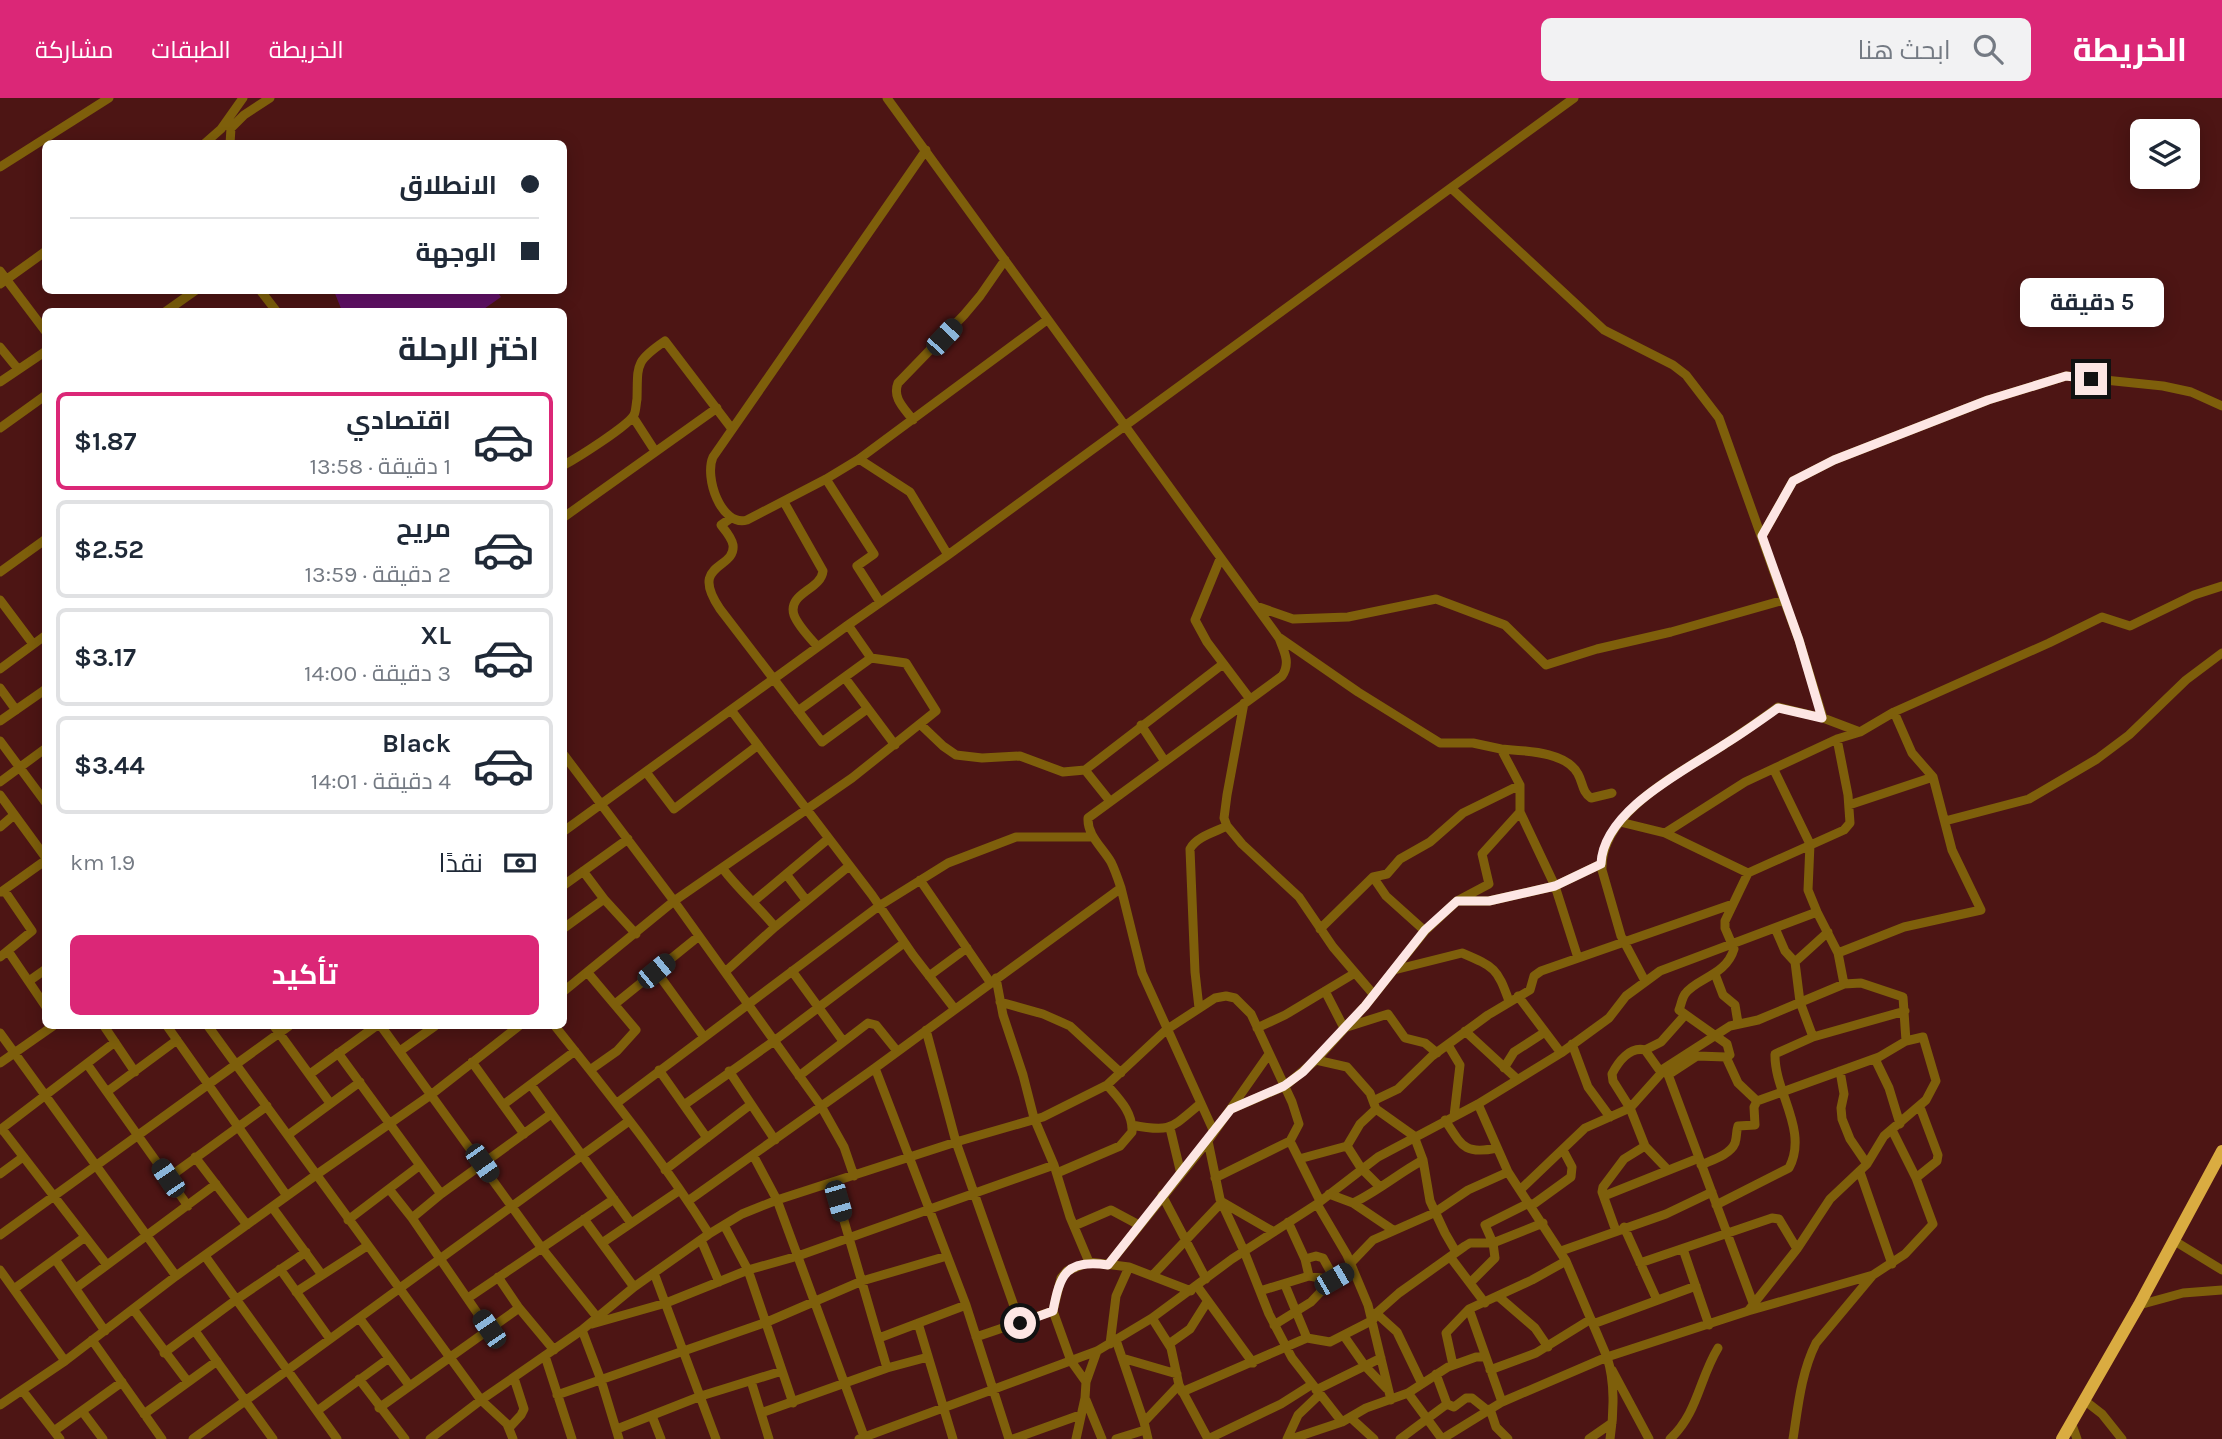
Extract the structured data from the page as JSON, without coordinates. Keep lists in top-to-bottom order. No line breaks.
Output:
{"page":{"header":"الخريطة","search":"ابحث هنا","nav":["الخريطة","الطبقات","مشاركة"],"banner":["الانطلاق","الوجهة"],"bubble":"5 دقيقة","heading":"اختر الرحلة","list":[{"name":"اقتصادي","note":"1 دقيقة · 13:58","value":"$1.87"},{"name":"مريح","note":"2 دقيقة · 13:59","value":"$2.52"},{"name":"XL","note":"3 دقيقة · 14:00","value":"$3.17"},{"name":"Black","note":"4 دقيقة · 14:01","value":"$3.44"}],"pay":["نقدًا","1.9 km"],"buttons":"تأكيد"}}
